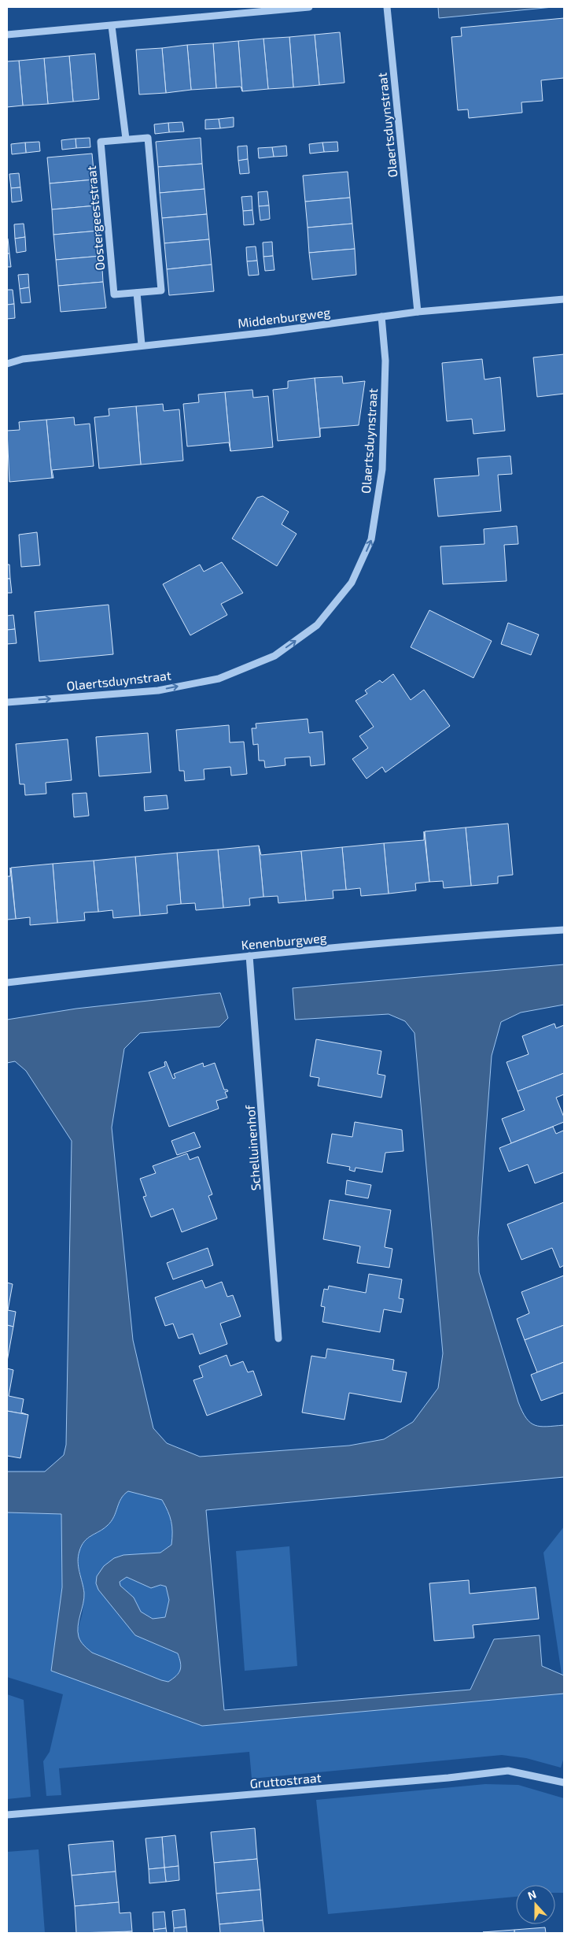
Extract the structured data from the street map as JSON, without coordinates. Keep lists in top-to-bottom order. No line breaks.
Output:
{"streets":{"street":["Olaertsduynstraat","Oostergeeststraat","Middenburgweg","Kenenburgweg","Schelluinenhof","Gruttostraat"]},"crossings":[["Olaertsduynstraat","Middenburgweg"],["Kenenburgweg","Schelluinenhof"]],"one_way":["Olaertsduynstraat"],"north":"top"}
